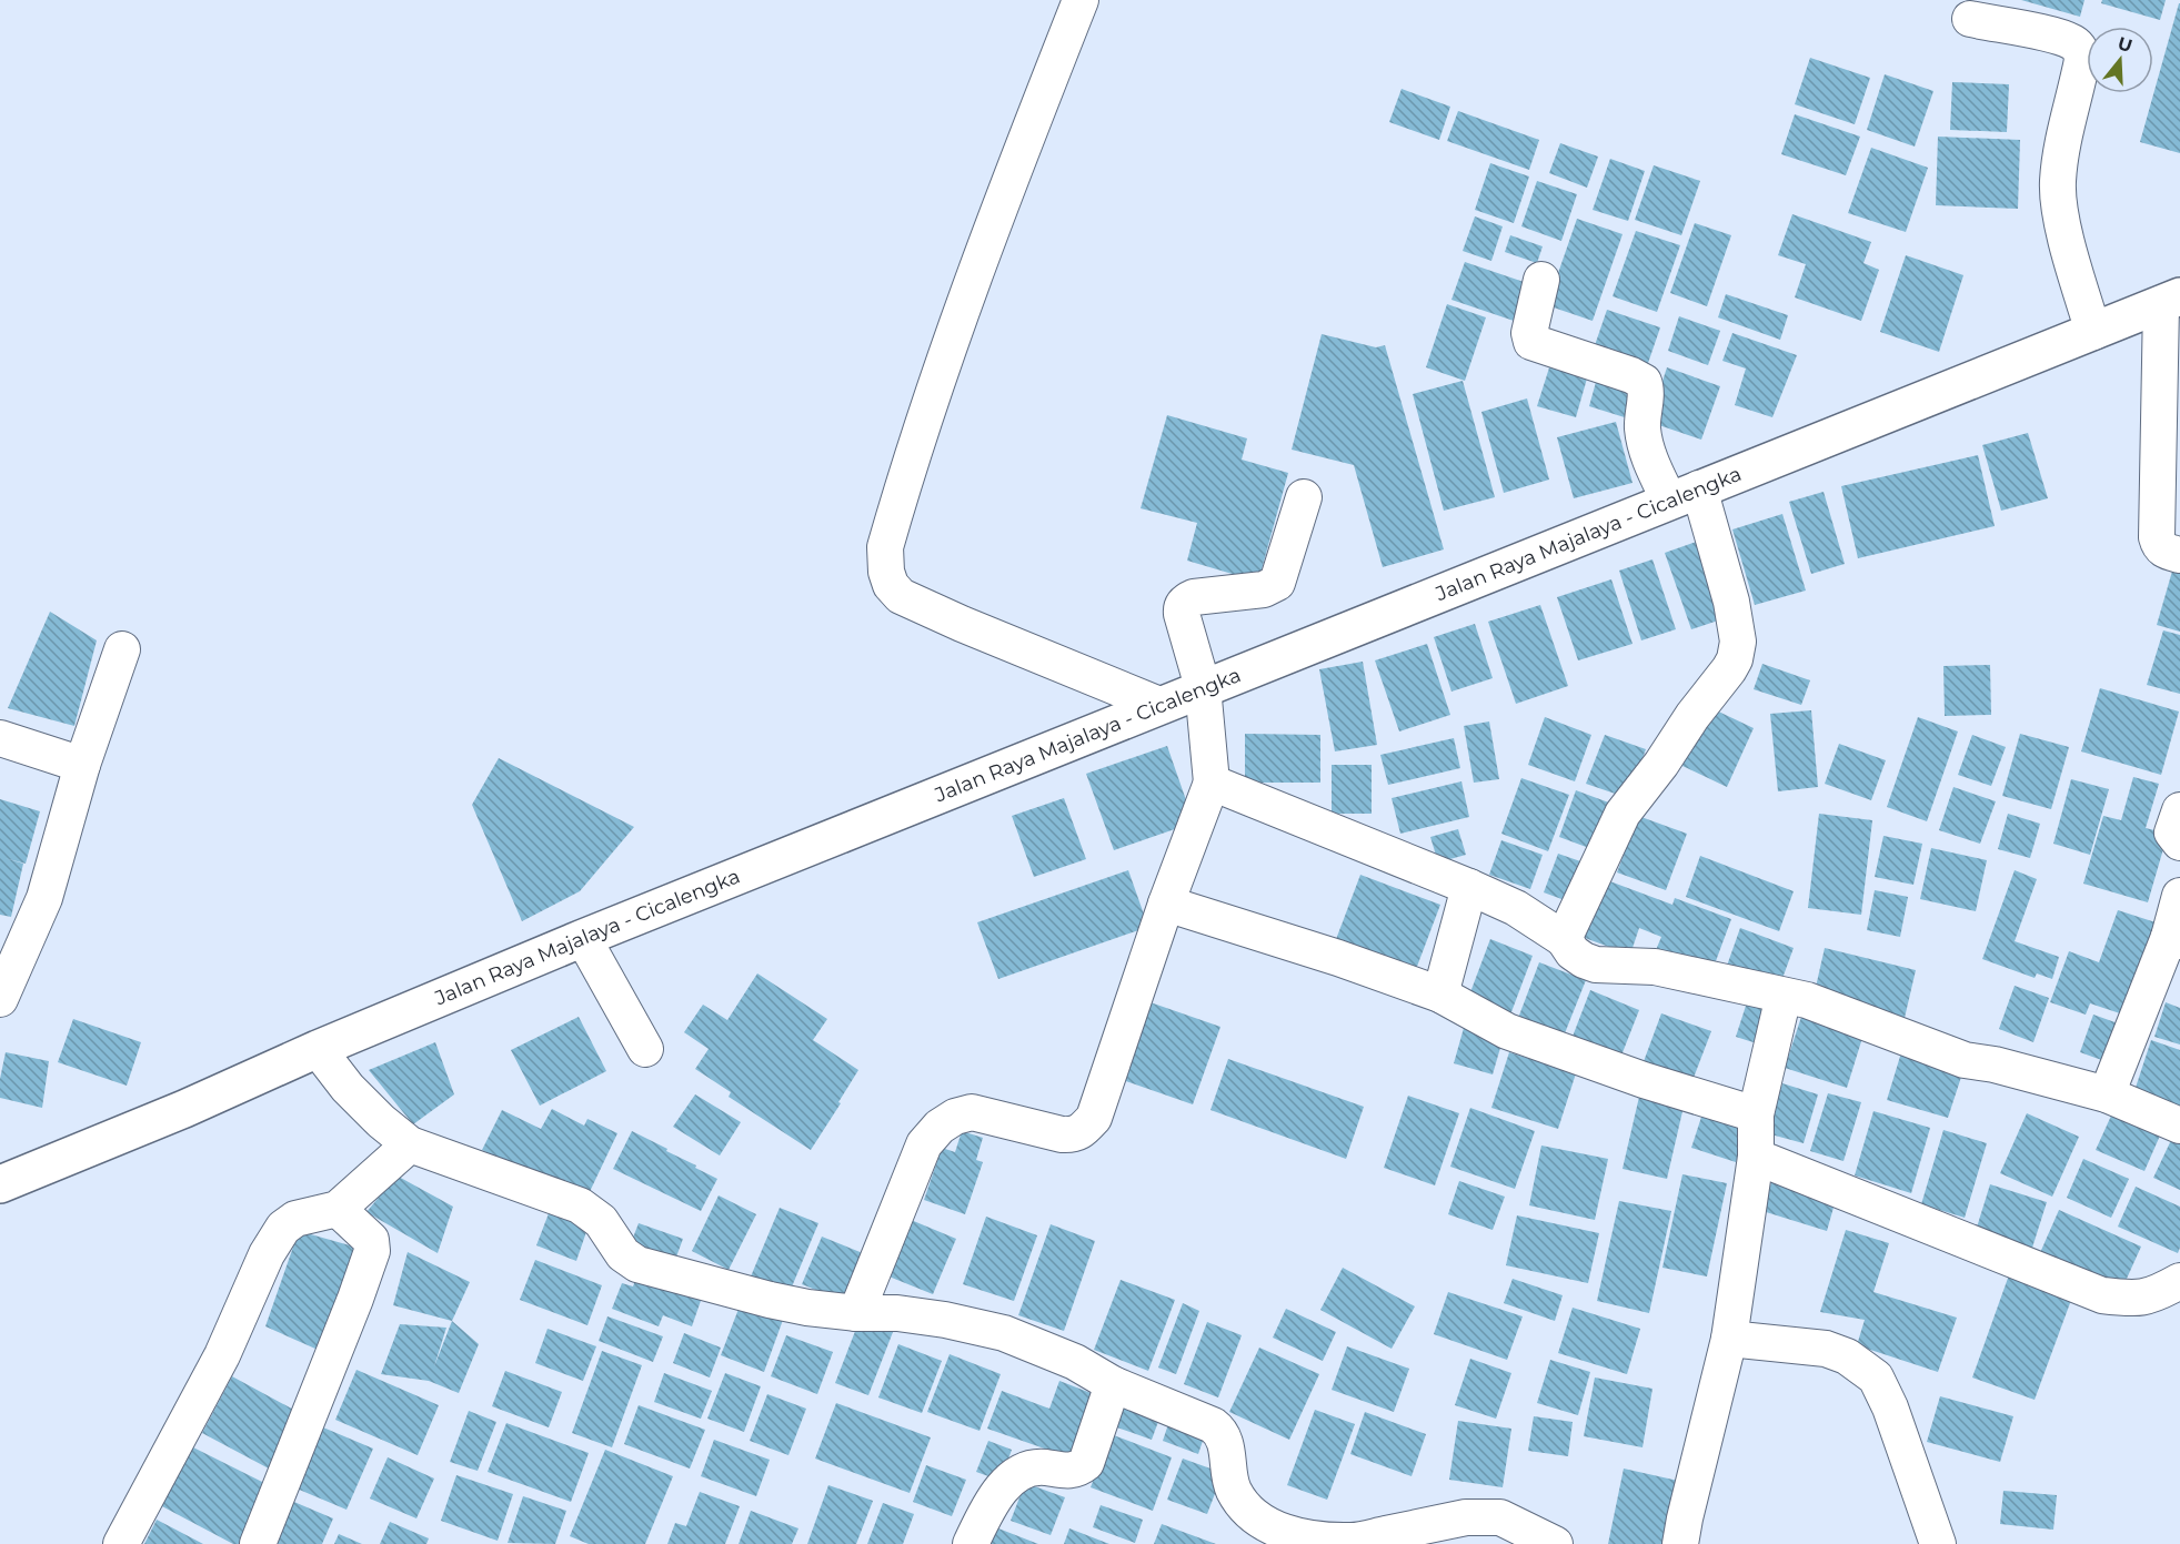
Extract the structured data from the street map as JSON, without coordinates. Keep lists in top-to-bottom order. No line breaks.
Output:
{"streets":{"main road":["Jalan Raya Majalaya - Cicalengka"]},"north":"top"}
